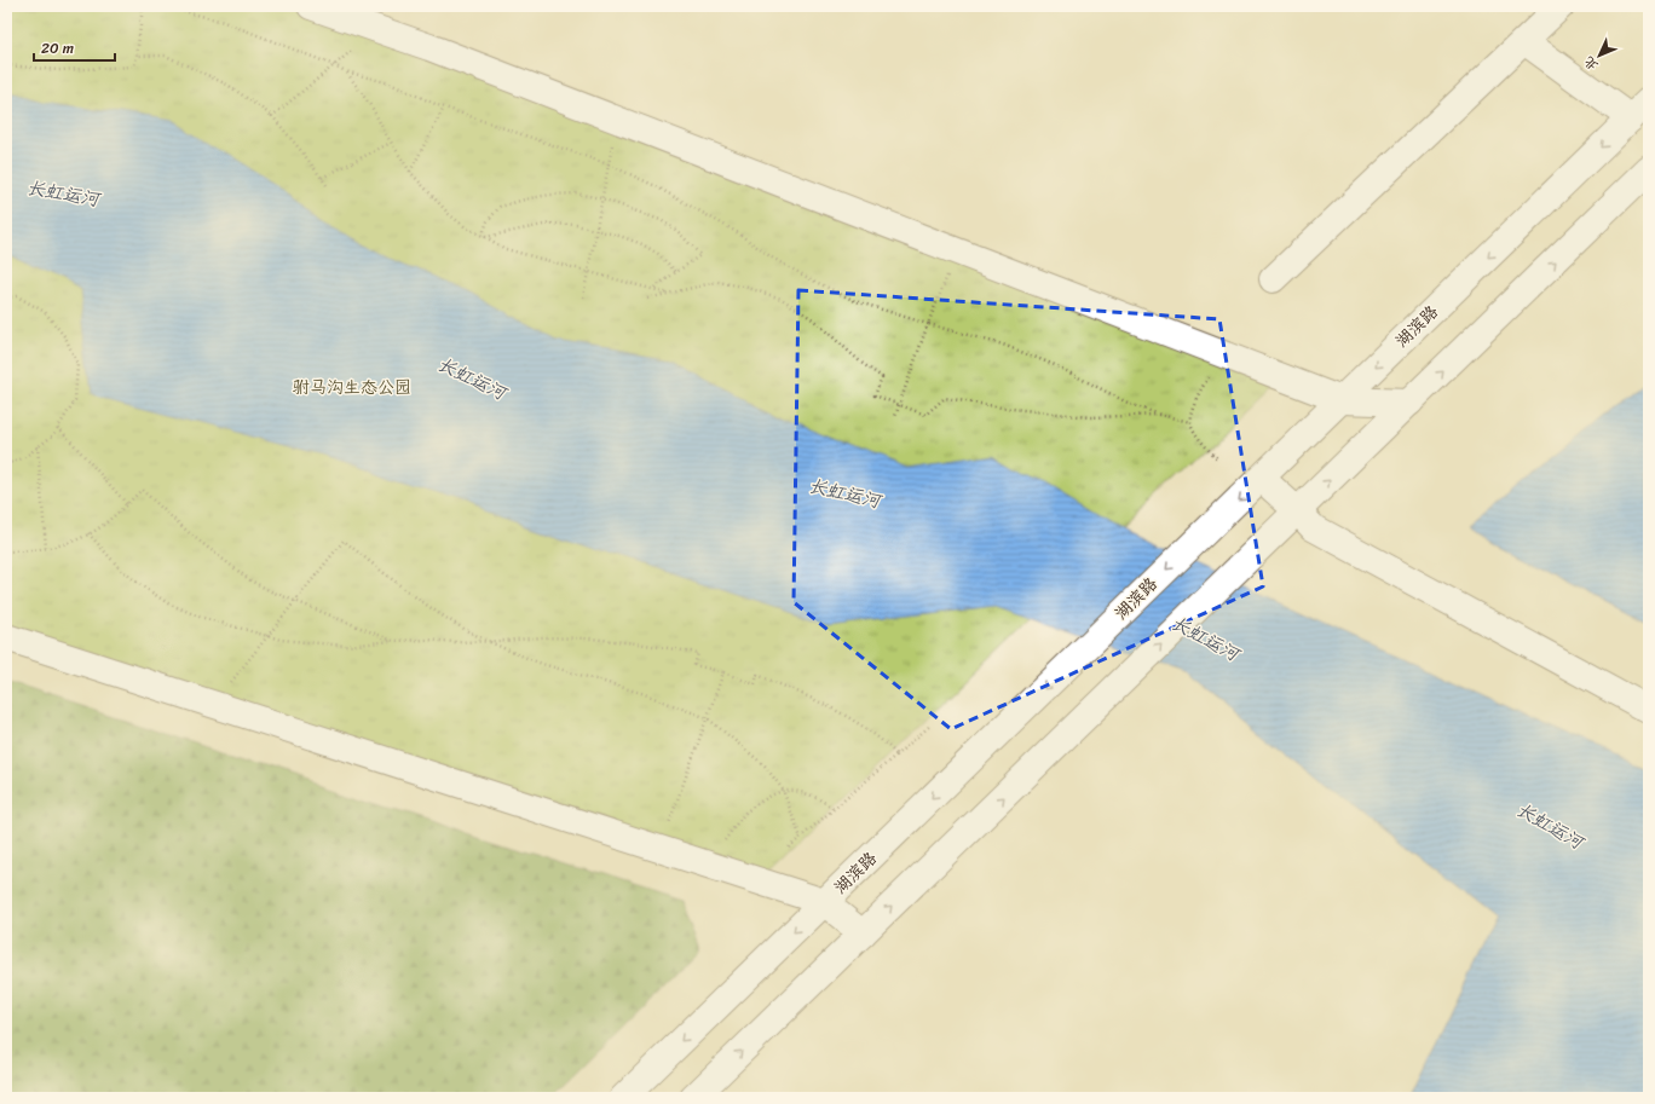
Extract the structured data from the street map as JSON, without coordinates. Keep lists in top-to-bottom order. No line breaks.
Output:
{"streets":{"street":["湖滨路"]},"water":["长虹运河"],"parks":["驸马沟生态公园"],"scale_bar":"20 m","north":"bottom left"}
